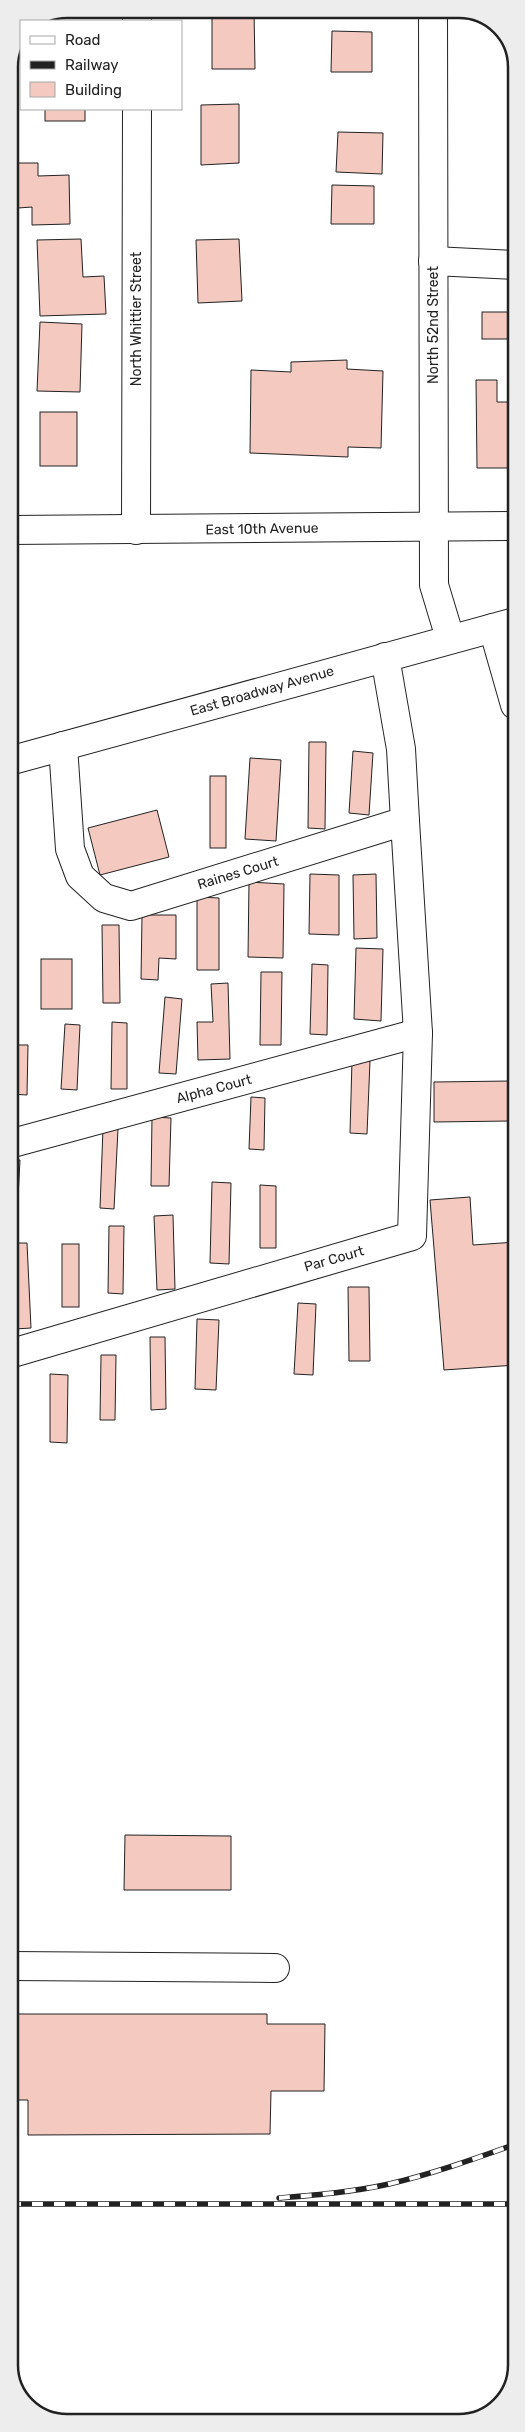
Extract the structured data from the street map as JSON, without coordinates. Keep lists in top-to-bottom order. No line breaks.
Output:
{"streets":{"street":["North Whittier Street","North 52nd Street","East 10th Avenue","East Broadway Avenue","Raines Court","Alpha Court","Par Court"]},"crossings":[["North Whittier Street","East 10th Avenue"],["North 52nd Street","East 10th Avenue"],["North 52nd Street","East Broadway Avenue"],["East Broadway Avenue","Raines Court"],["Raines Court","Par Court"],["Alpha Court","Par Court"]],"legend":["Road","Railway","Building"]}
